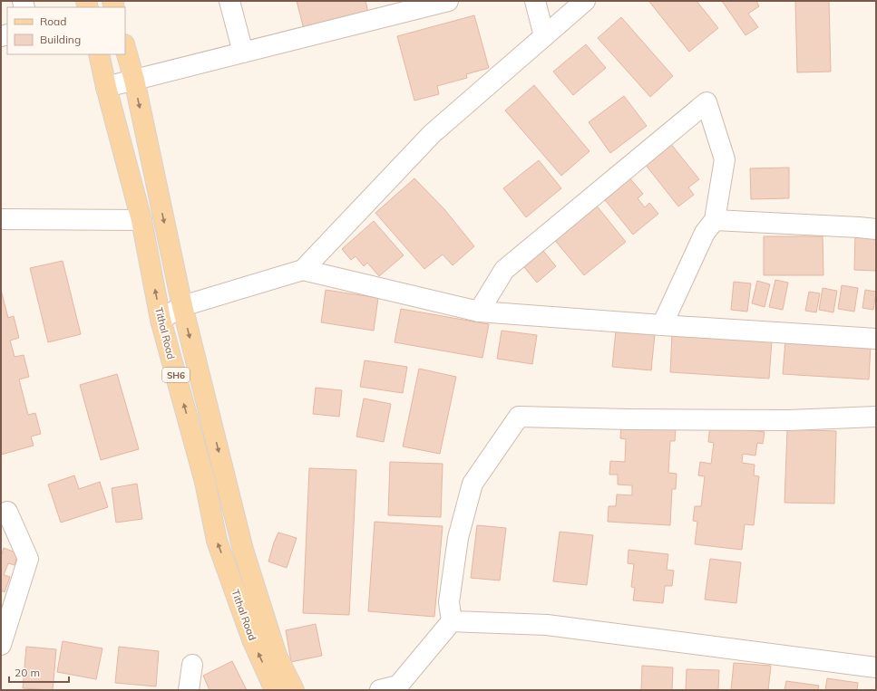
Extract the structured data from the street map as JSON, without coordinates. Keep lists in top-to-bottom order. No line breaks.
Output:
{"streets":{"main road":["Tithal Road","SH6"]},"legend":["Road","Building"],"scale_bar":"20 m"}
